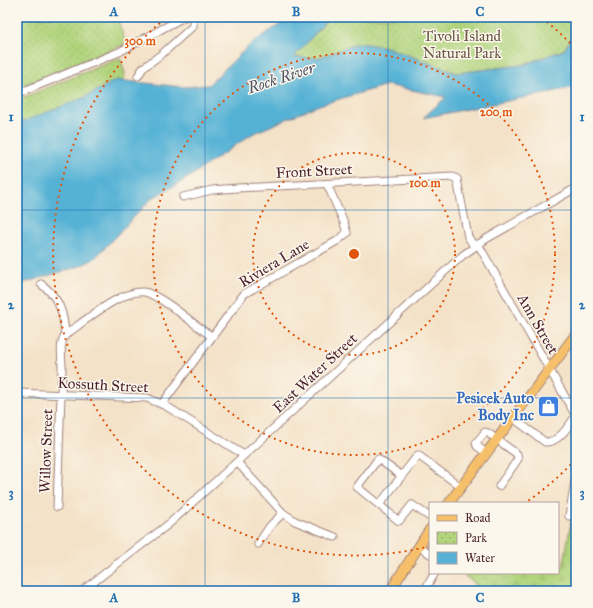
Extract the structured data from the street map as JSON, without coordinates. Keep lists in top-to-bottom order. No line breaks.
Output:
{"streets":{"street":["Front Street","Riviera Lane","Ann Street","East Water Street","Kossuth Street","Willow Street"]},"crossings":[["Front Street","Riviera Lane"],["Front Street","Ann Street"],["Riviera Lane","Kossuth Street"],["Ann Street","East Water Street"],["East Water Street","Kossuth Street"],["Kossuth Street","Willow Street"]],"water":["Rock River"],"parks":["Tivoli Island Natural Park"],"places":{"shop":["Pesicek Auto Body Inc"]},"legend":["Road","Park","Water"],"grid":{"columns":["A","B","C"],"rows":["1","2","3"]},"rings":["300 m","200 m","100 m"]}
